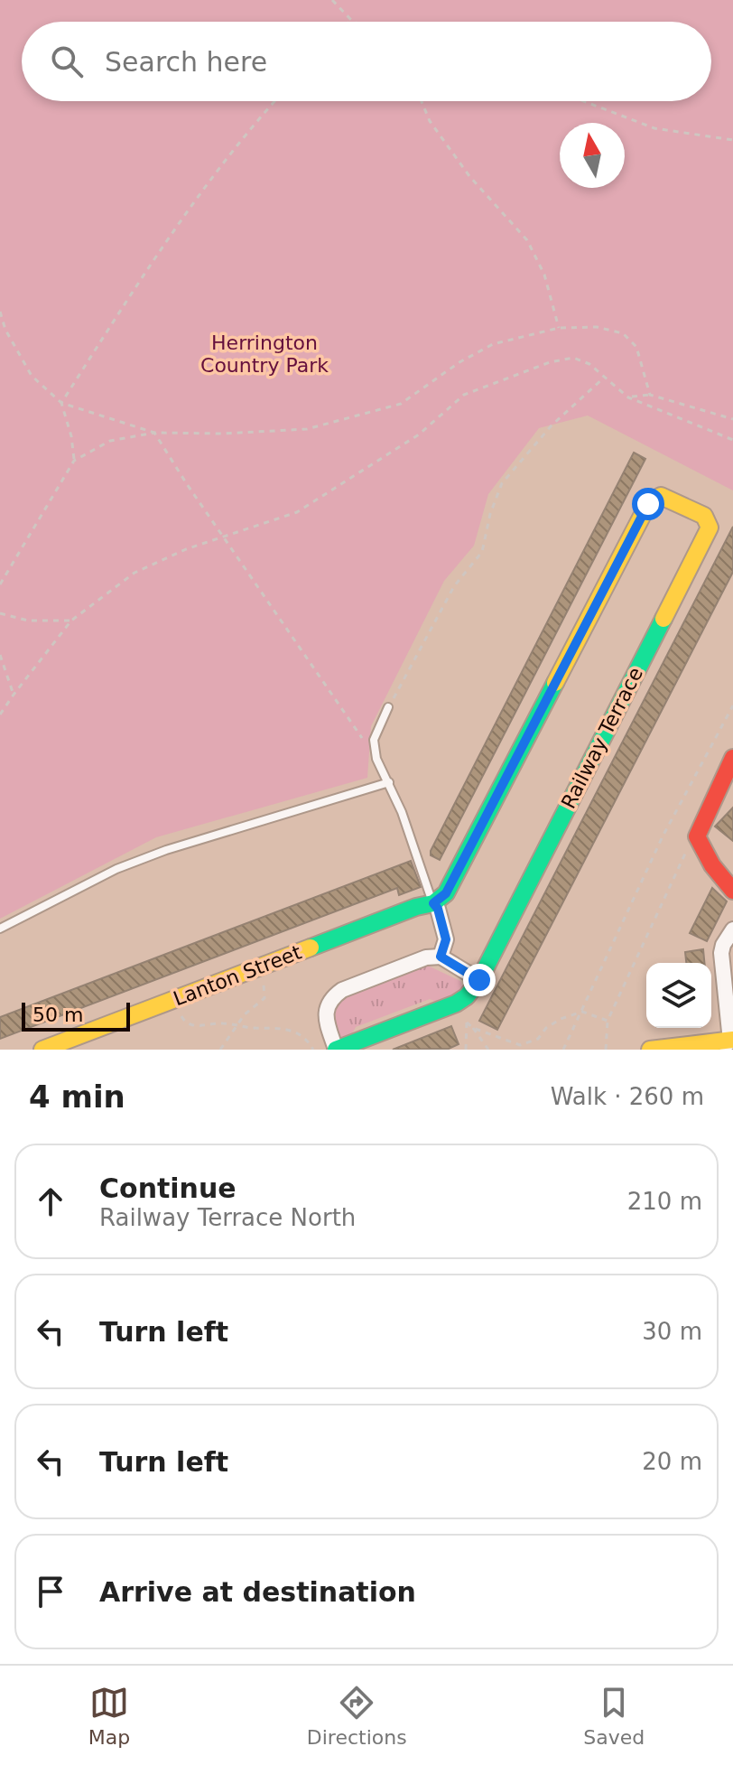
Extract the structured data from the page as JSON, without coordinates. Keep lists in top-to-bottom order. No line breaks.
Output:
{"streets":{"street":["Railway Terrace","Lanton Street"]},"crossings":[["Railway Terrace","Lanton Street"]],"parks":["Herrington Country Park"],"scale_bar":"50 m","north":"top","page":{"search":"Search here","scale":"50 m","heading":["4 min","Walk · 260 m"],"list":[["Continue","Railway Terrace North","210 m"],["Turn left","30 m"],["Turn left","20 m"],"Arrive at destination"],"nav":["Map","Directions","Saved"]}}
